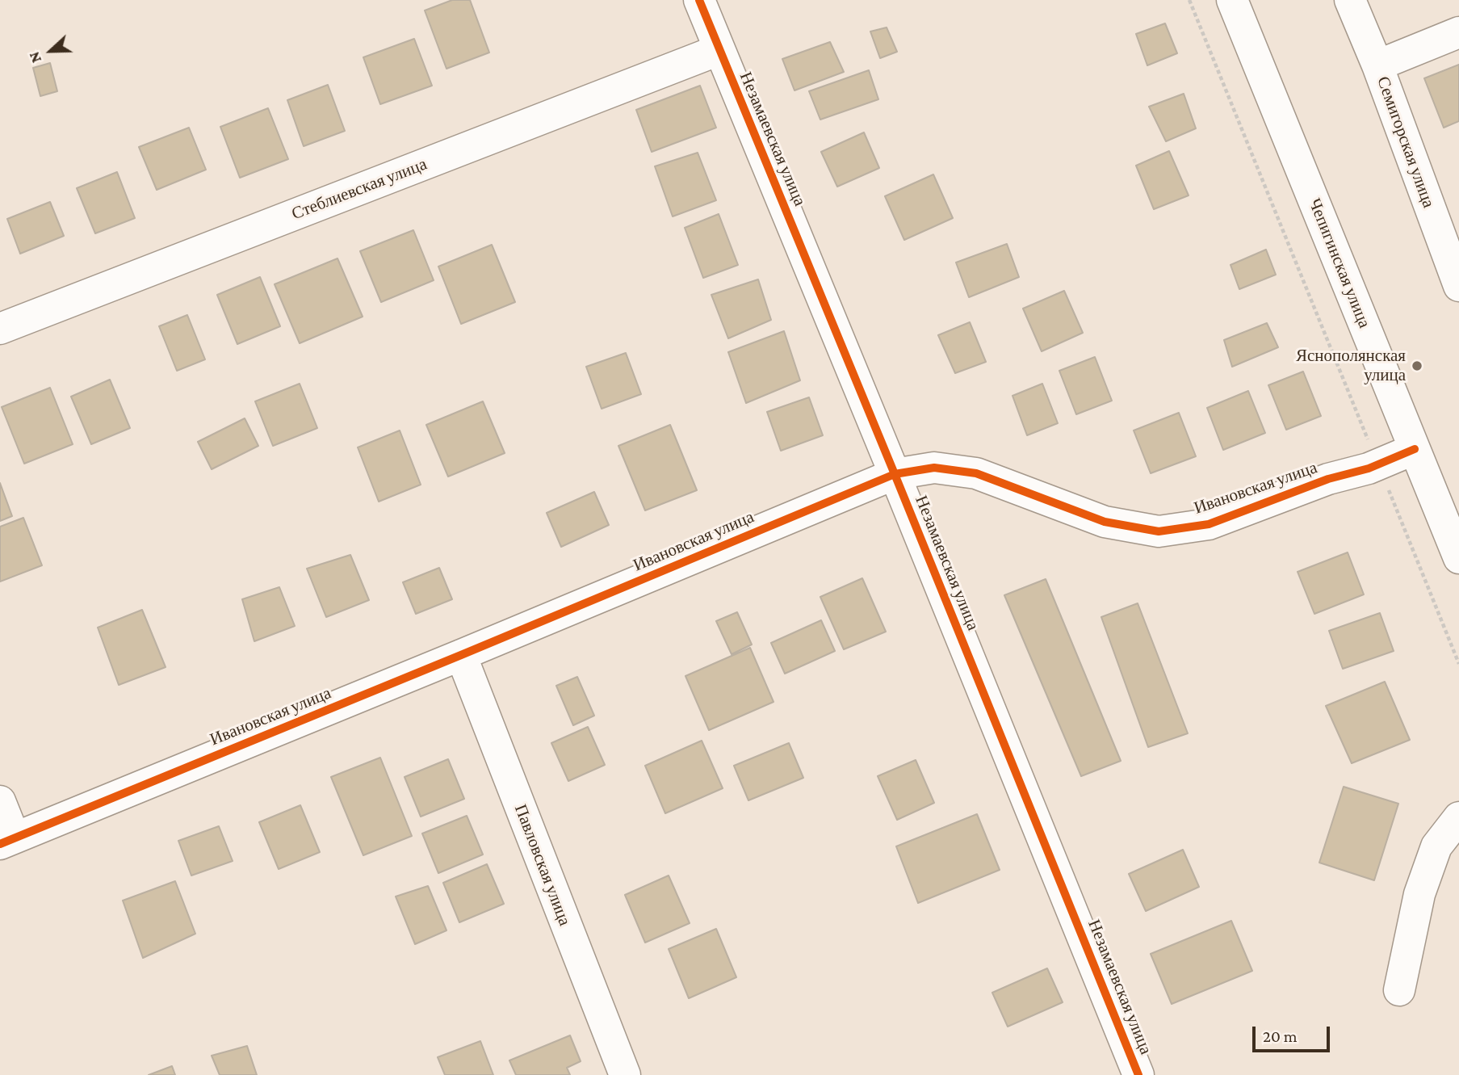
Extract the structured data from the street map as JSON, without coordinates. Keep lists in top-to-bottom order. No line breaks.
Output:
{"streets":{"street":["Незамаевская улица","Семигорская улица","Стеблиевская улица","Чепигинская улица","Ивановская улица","Павловская улица"]},"crossings":[["Незамаевская улица","Стеблиевская улица"],["Незамаевская улица","Ивановская улица"],["Чепигинская улица","Ивановская улица"],["Ивановская улица","Павловская улица"]],"places":["Яснополянская улица"],"scale_bar":"20 m","north":"left"}
